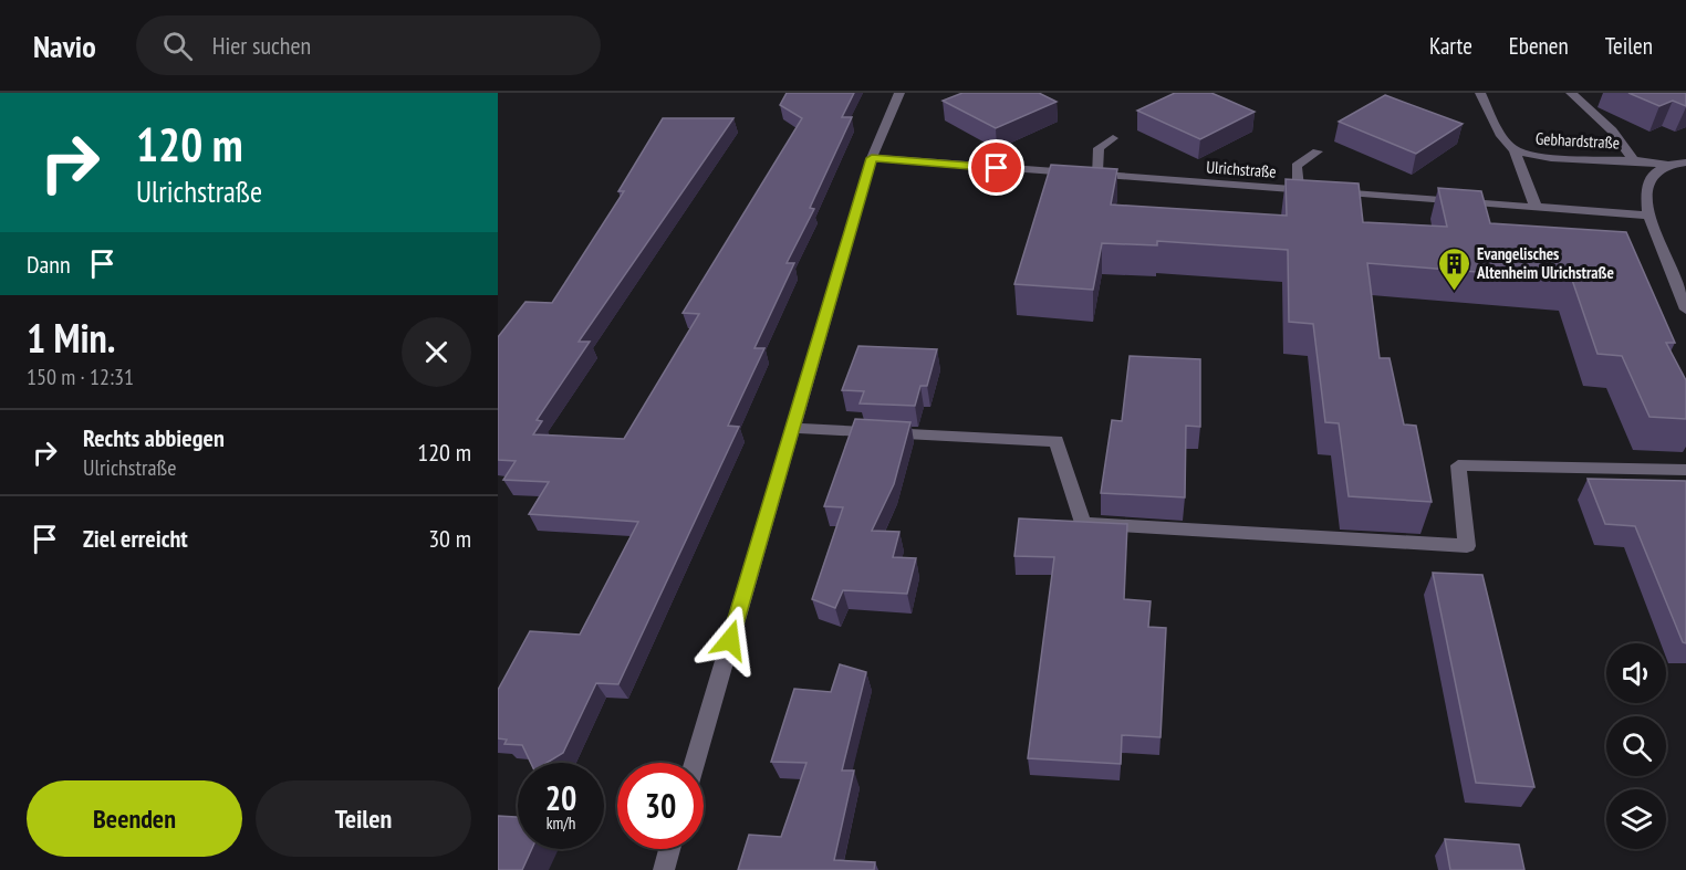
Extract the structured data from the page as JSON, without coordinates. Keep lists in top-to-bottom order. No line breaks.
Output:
{"streets":{"street":["Gebhardstraße","Ulrichstraße"]},"places":{"building":["Evangelisches Altenheim Ulrichstraße"]},"page":{"header":"Navio","search":"Hier suchen","nav":["Karte","Ebenen","Teilen"],"turn":["120 m","Ulrichstraße"],"then":"Dann","heading":["1 Min.","150 m · 12:31"],"list":[{"name":"Rechts abbiegen","note":"Ulrichstraße","value":"120 m"},{"name":"Ziel erreicht","value":"30 m"}],"speed":"20 km/h","limit":"30","buttons":["Beenden","Teilen"]}}
